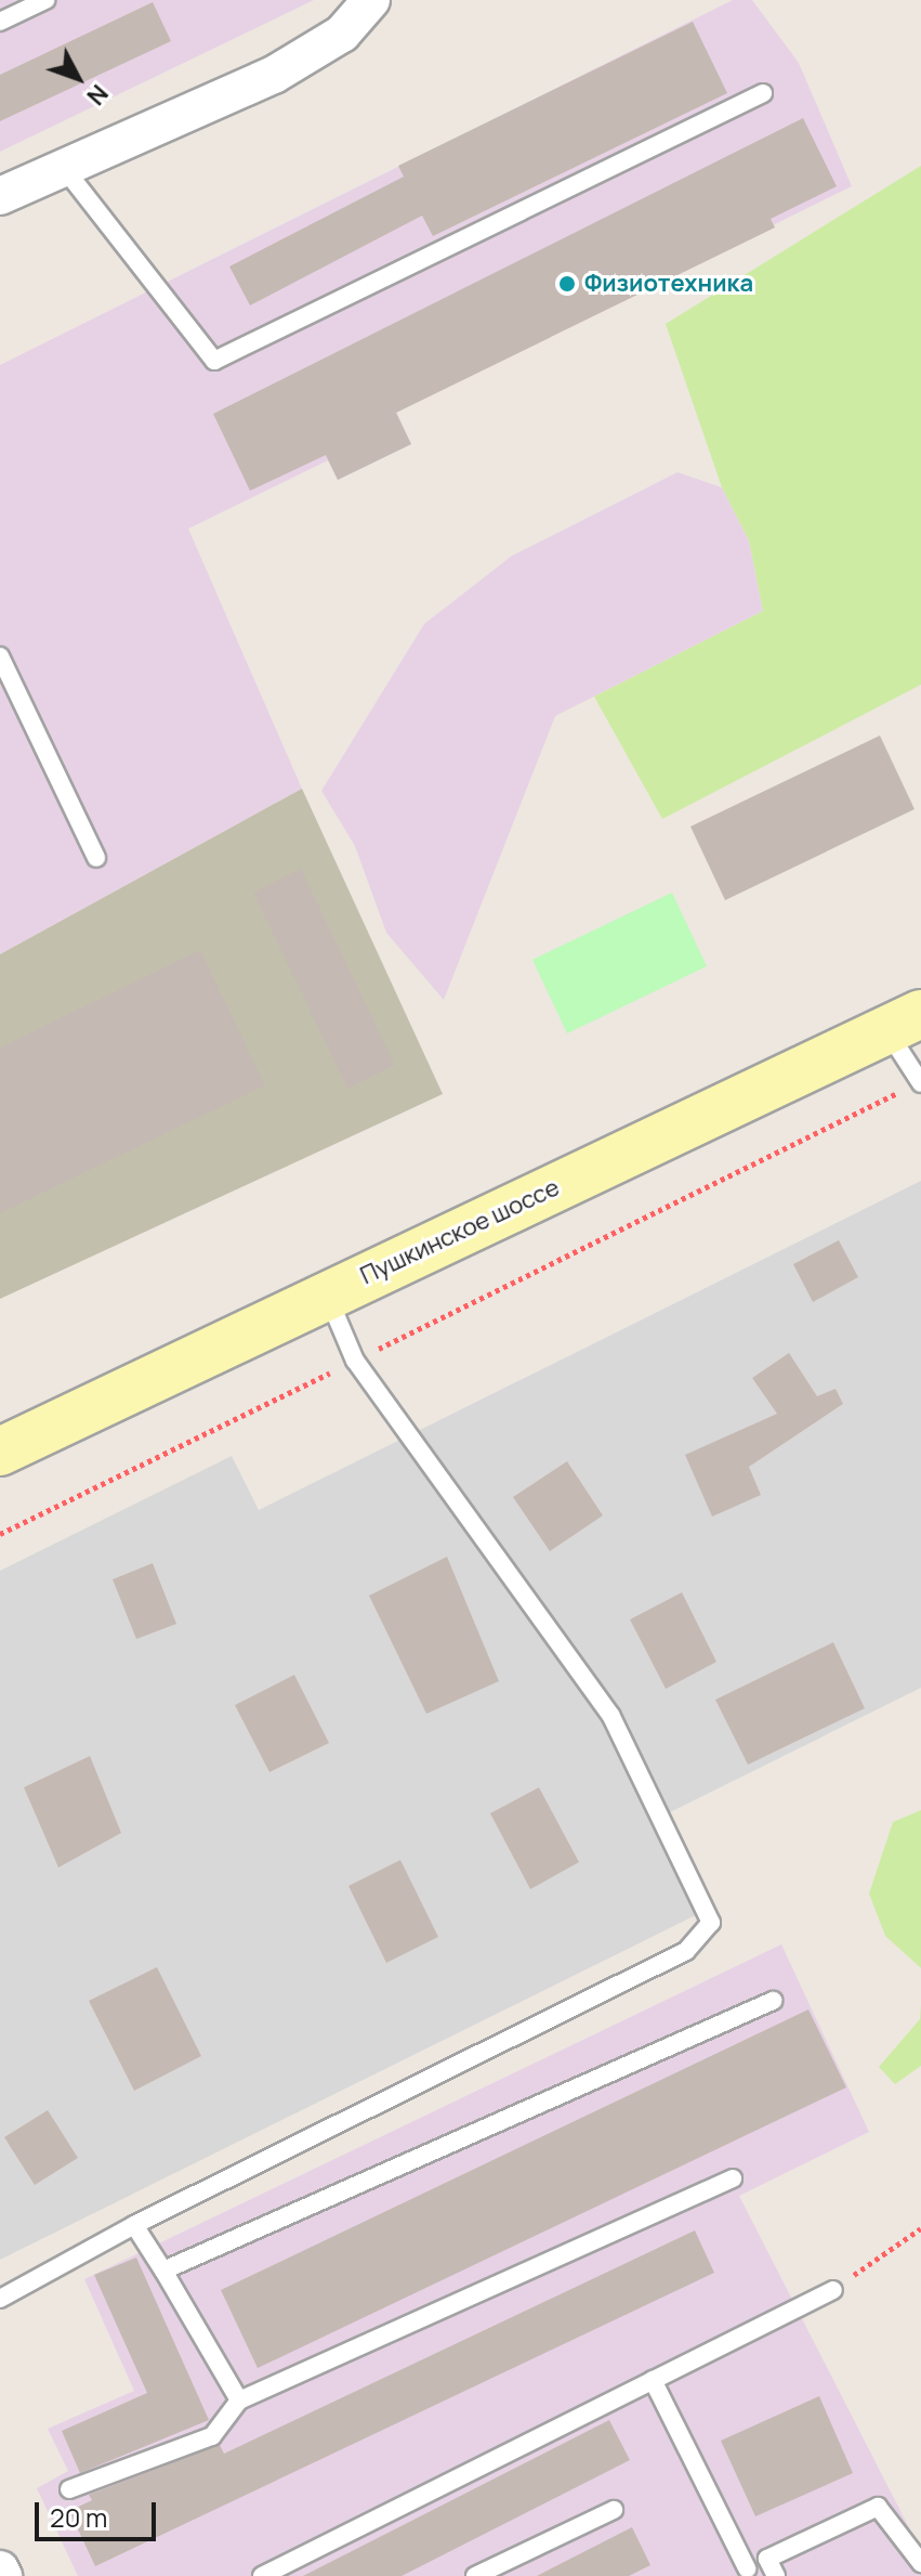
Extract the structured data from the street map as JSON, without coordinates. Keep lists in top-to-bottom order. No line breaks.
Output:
{"streets":{"main road":["Пушкинское шоссе"]},"places":["Физиотехника"],"scale_bar":"20 m","north":"bottom right"}
